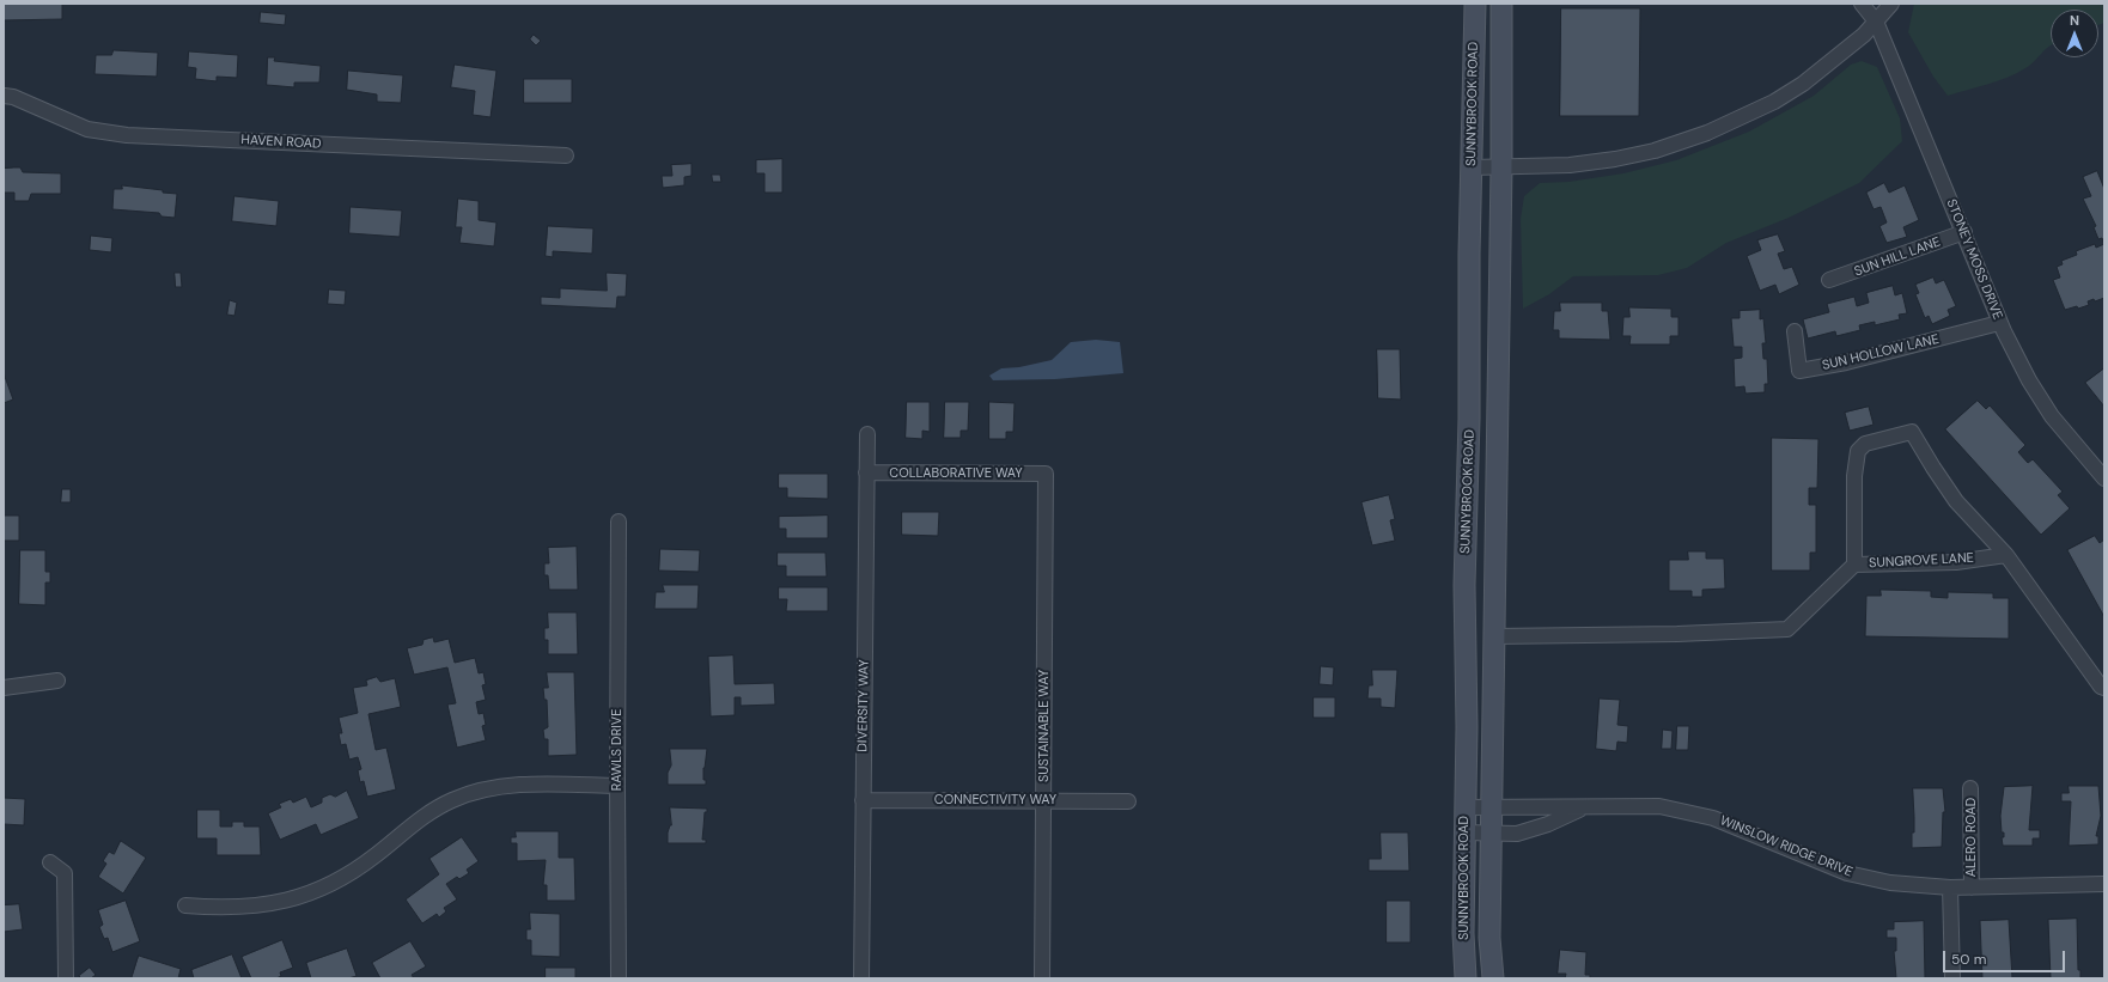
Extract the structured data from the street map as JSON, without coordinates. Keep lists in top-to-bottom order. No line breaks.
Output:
{"streets":{"main road":["SUNNYBROOK ROAD"],"street":["HAVEN ROAD","SUN HILL LANE","STONEY MOSS DRIVE","SUN HOLLOW LANE","COLLABORATIVE WAY","SUNGROVE LANE","DIVERSITY WAY","SUSTAINABLE WAY","RAWLS DRIVE","CONNECTIVITY WAY","ALERO ROAD","WINSLOW RIDGE DRIVE"]},"crossings":[["SUNNYBROOK ROAD","SUNGROVE LANE"],["SUNNYBROOK ROAD","WINSLOW RIDGE DRIVE"],["SUN HILL LANE","STONEY MOSS DRIVE"],["STONEY MOSS DRIVE","SUN HOLLOW LANE"],["COLLABORATIVE WAY","DIVERSITY WAY"],["COLLABORATIVE WAY","SUSTAINABLE WAY"],["DIVERSITY WAY","CONNECTIVITY WAY"],["SUSTAINABLE WAY","CONNECTIVITY WAY"],["ALERO ROAD","WINSLOW RIDGE DRIVE"]],"scale_bar":"50 m","north":"top"}
